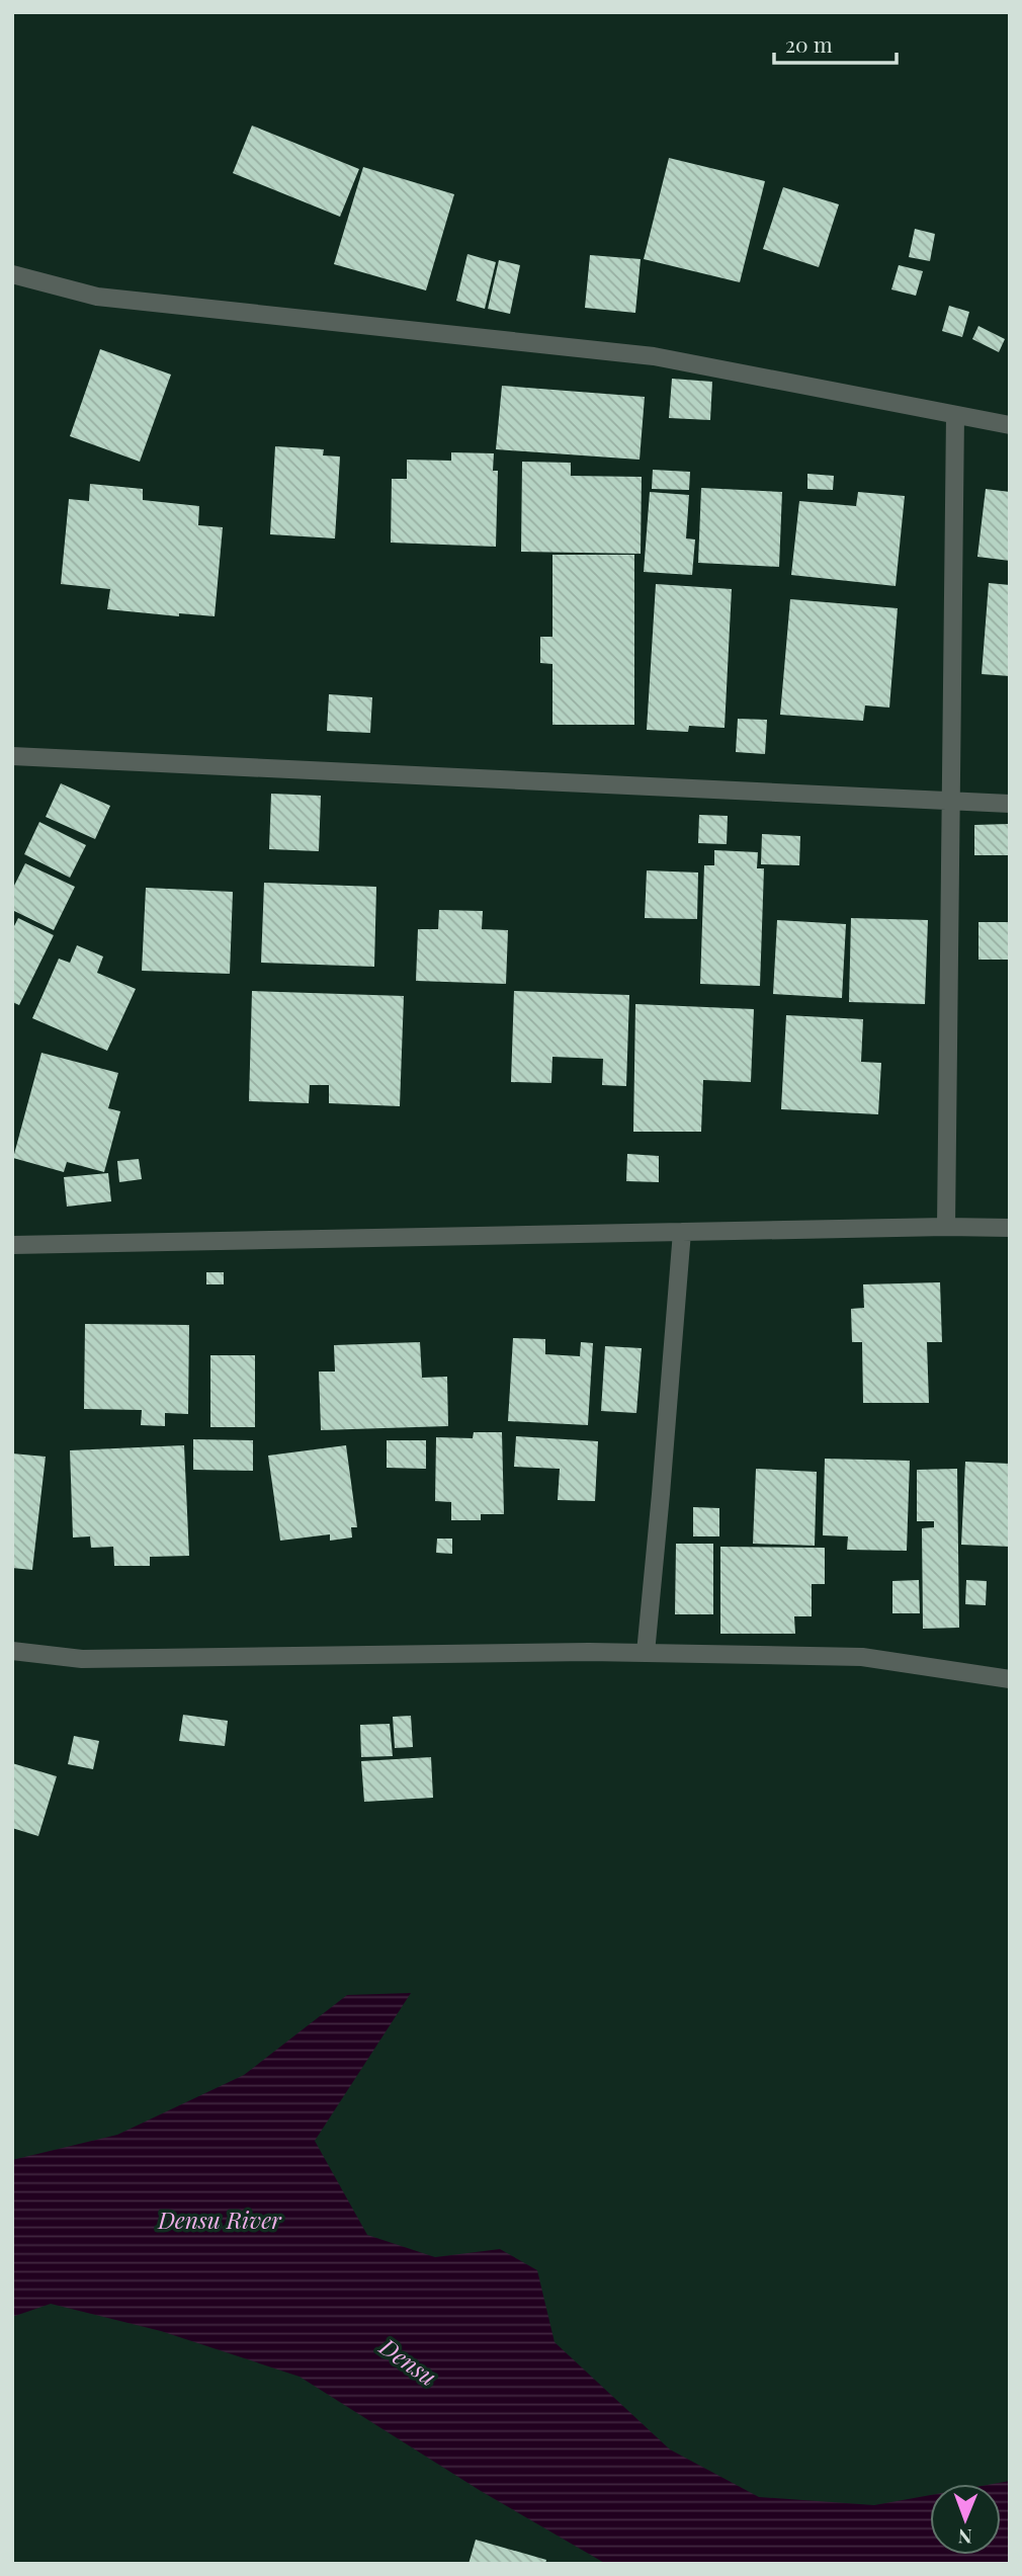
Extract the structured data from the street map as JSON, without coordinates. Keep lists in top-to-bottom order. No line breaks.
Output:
{"water":["Densu River","Densu"],"scale_bar":"20 m","north":"bottom"}
